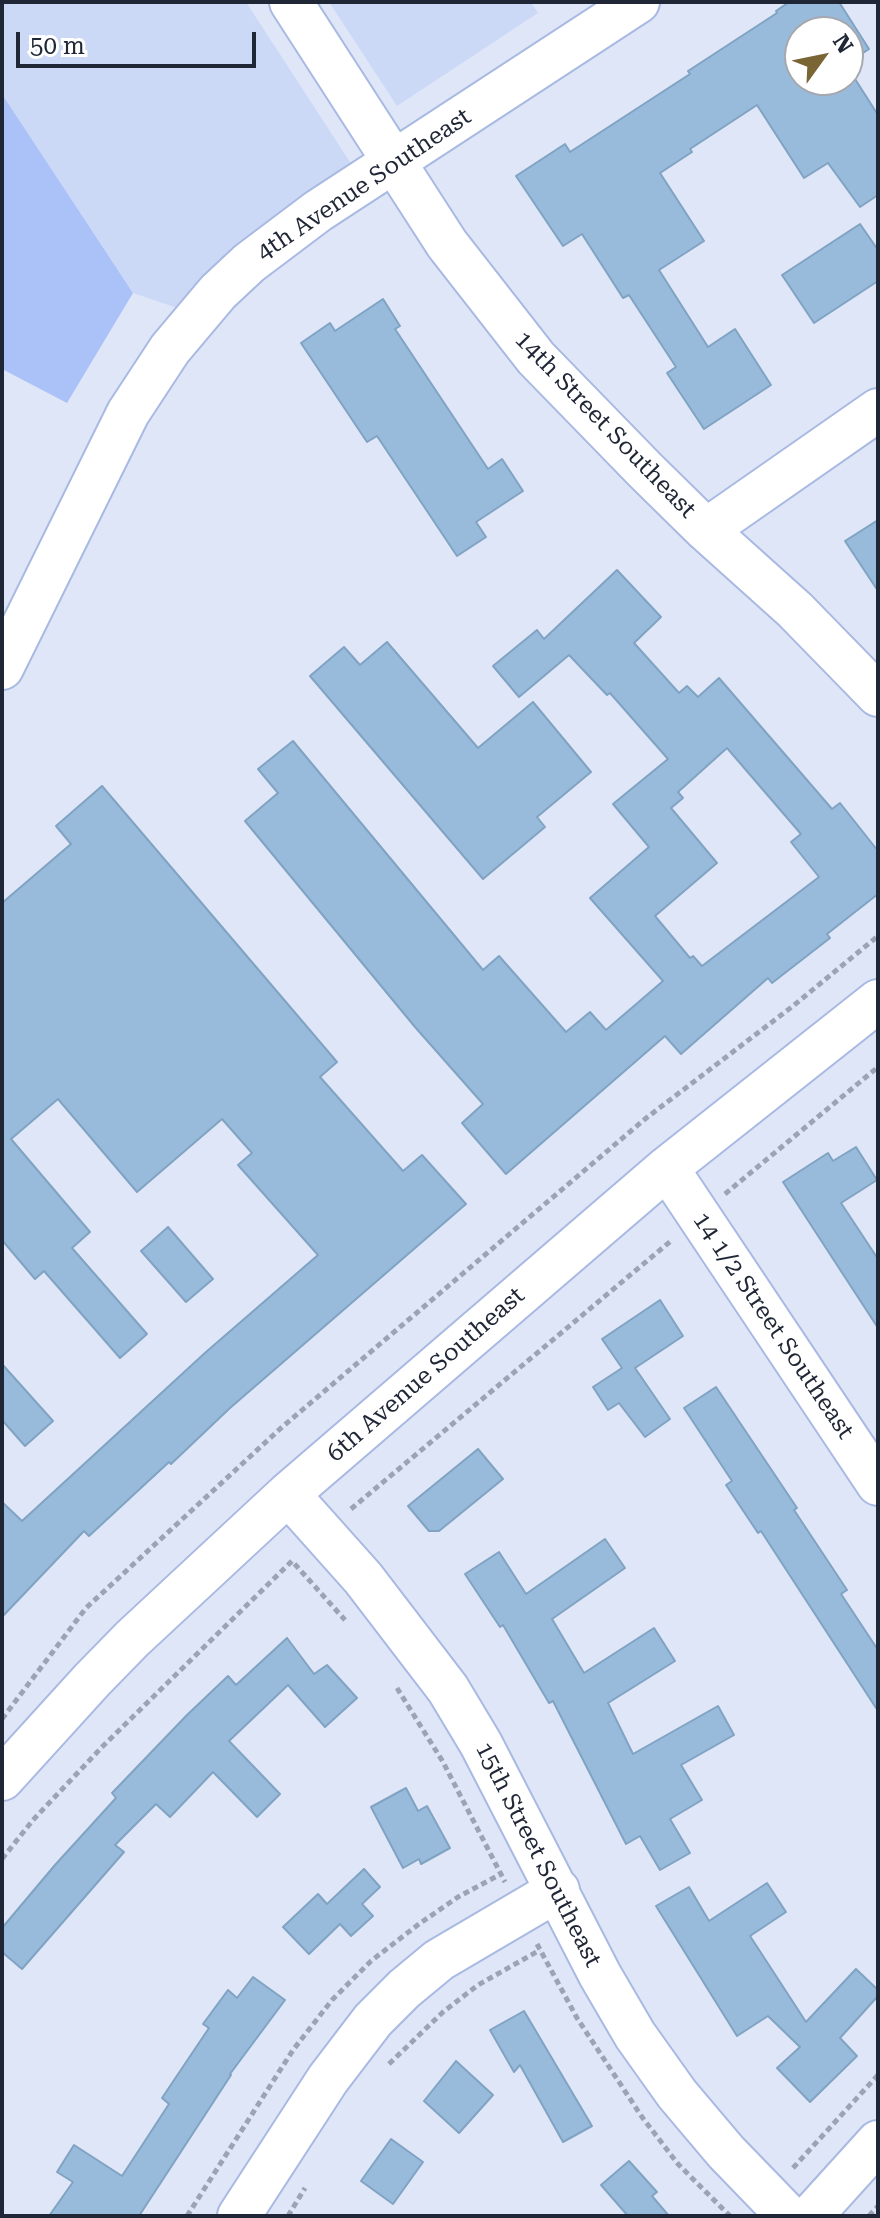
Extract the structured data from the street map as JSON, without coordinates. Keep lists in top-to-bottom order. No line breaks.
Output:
{"streets":{"street":["4th Avenue Southeast","14th Street Southeast","14 1/2 Street Southeast","6th Avenue Southeast","15th Street Southeast"]},"crossings":[["4th Avenue Southeast","14th Street Southeast"],["14 1/2 Street Southeast","6th Avenue Southeast"],["6th Avenue Southeast","15th Street Southeast"]],"scale_bar":"50 m","north":"top right"}
